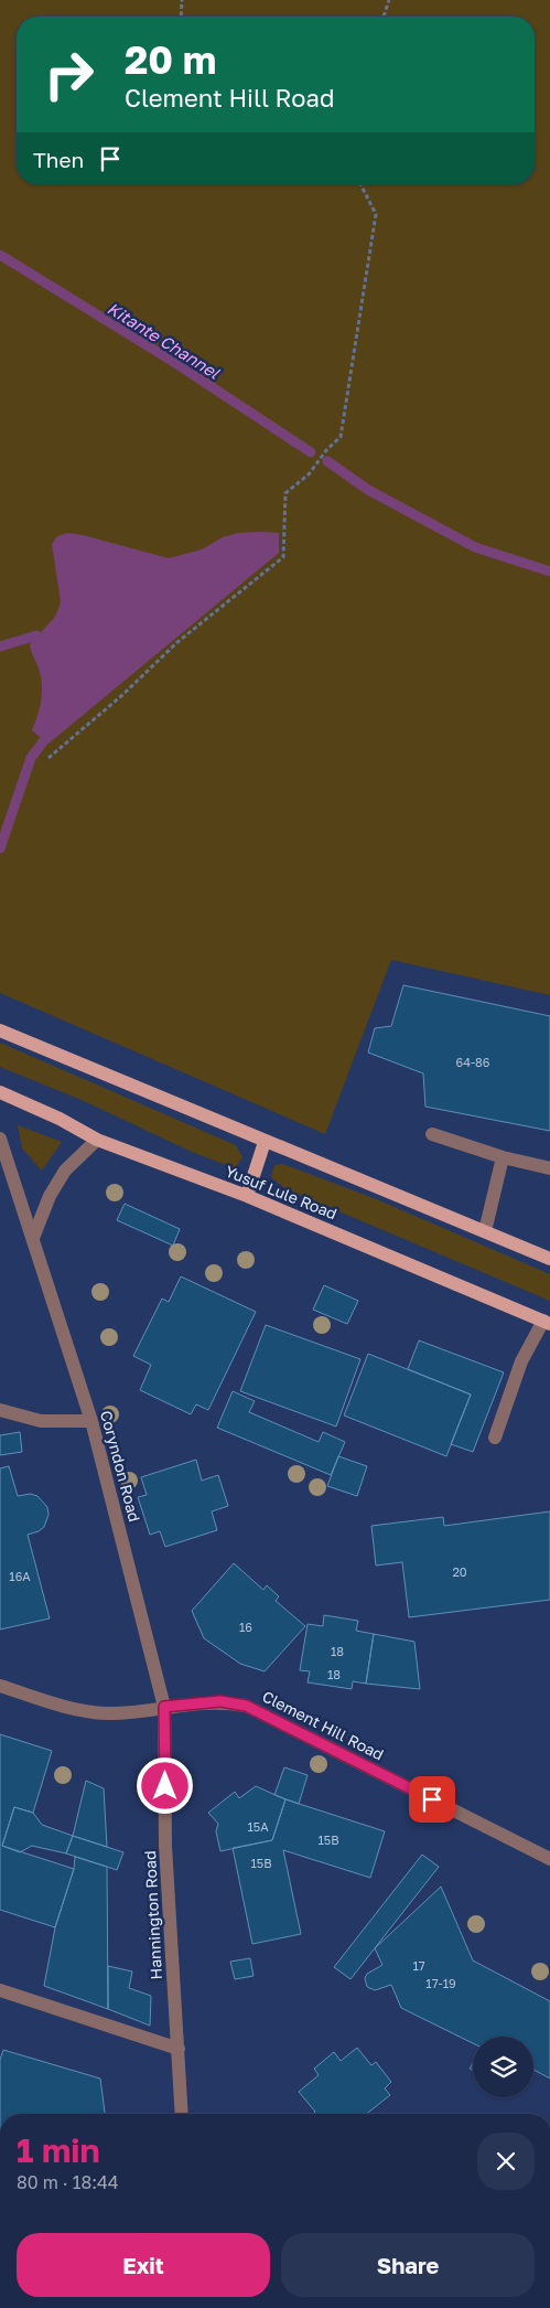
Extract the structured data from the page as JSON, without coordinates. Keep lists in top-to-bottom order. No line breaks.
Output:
{"streets":{"main road":["Yusuf Lule Road"],"street":["Coryndon Road","Clement Hill Road","Hannington Road"]},"crossings":[["Coryndon Road","Clement Hill Road"],["Coryndon Road","Hannington Road"],["Clement Hill Road","Hannington Road"]],"water":["Kitante Channel"],"house_numbers":["64-86","20","16A","16","18","18","15A","15B","15B","17","17-19"],"page":{"turn":["20 m","Clement Hill Road"],"then":"Then","heading":["1 min","80 m · 18:44"],"buttons":["Exit","Share"]}}
